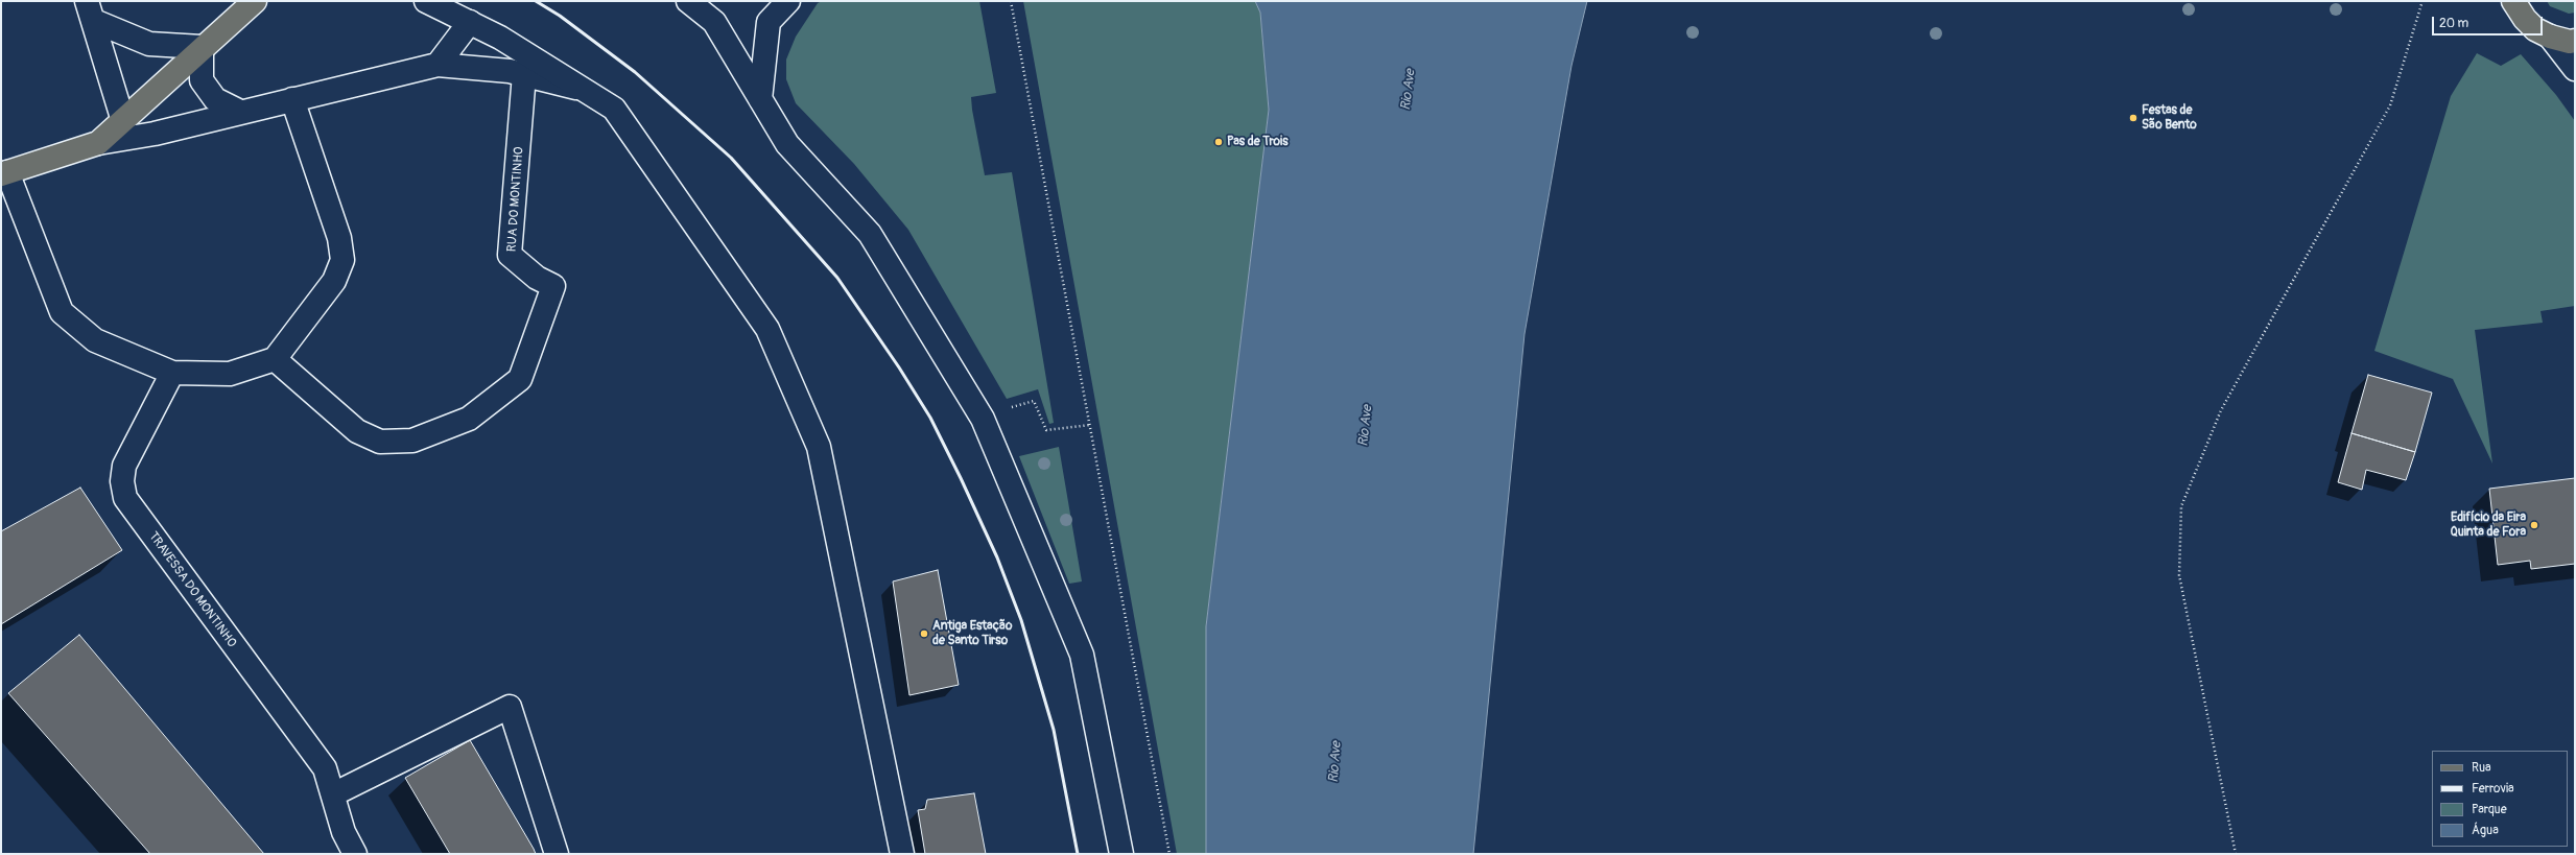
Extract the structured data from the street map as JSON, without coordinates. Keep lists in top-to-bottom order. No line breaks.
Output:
{"streets":{"street":["RUA DO MONTINHO","TRAVESSA DO MONTINHO"]},"water":["Rio Ave"],"places":["Festas de São Bento","Pas de Trois","Edifício da Eira Quinta de Fora","Antiga Estação de Santo Tirso"],"legend":["Rua","Ferrovia","Parque","Água"],"scale_bar":"20 m"}
